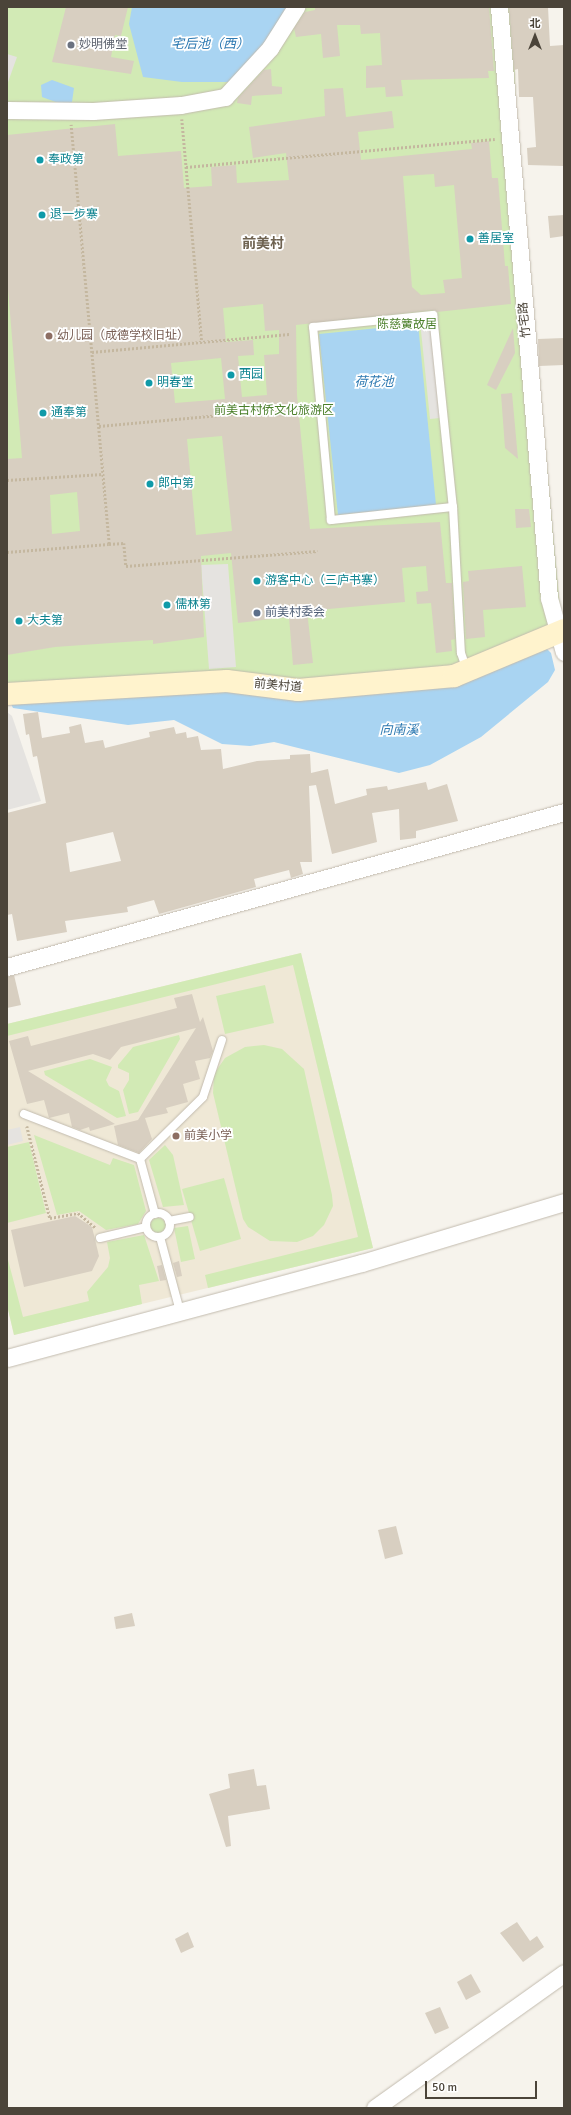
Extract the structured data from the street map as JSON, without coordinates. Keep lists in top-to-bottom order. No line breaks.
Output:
{"streets":{"street":["竹宅路","前美村道"]},"crossings":[["竹宅路","前美村道"]],"districts":["前美村"],"water":["宅后池（西）","荷花池","向南溪"],"parks":["陈慈簧故居","前美古村侨文化旅游区"],"places":["妙明佛堂","奉政第","退一步寨","善居室","幼儿园（成德学校旧址）","西园","明春堂","通奉第","郎中第","游客中心（三庐书寨）","儒林第","前美村委会","大夫第","前美小学"],"scale_bar":"50 m","north":"top"}
